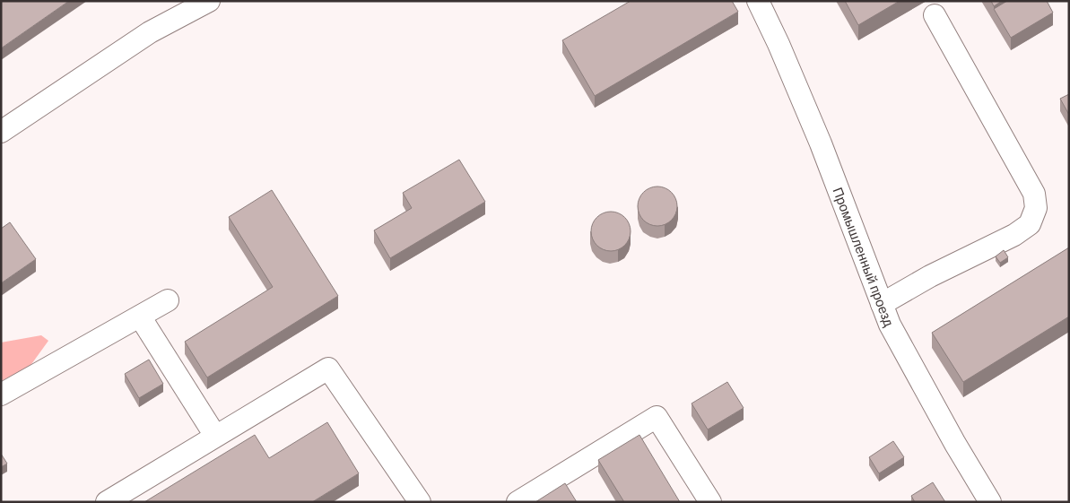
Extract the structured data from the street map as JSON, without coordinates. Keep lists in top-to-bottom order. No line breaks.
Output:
{"streets":{"street":["Промышленный проезд"]}}
